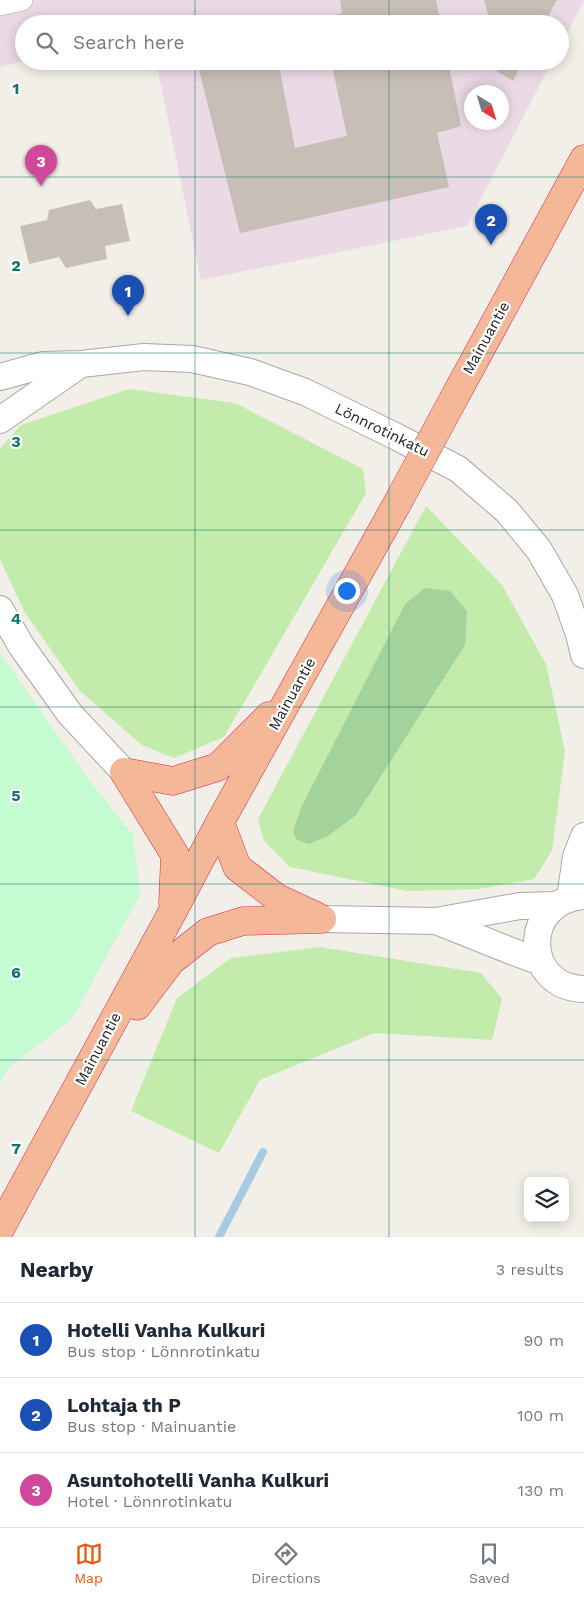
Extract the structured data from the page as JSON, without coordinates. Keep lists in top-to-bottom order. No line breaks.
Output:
{"streets":{"highway":["Mainuantie"],"street":["Lönnrotinkatu"]},"north":"bottom right","page":{"search":"Search here","pins":["3","2","1"],"heading":["Nearby","3 results"],"list":[{"mark":"1","name":"Hotelli Vanha Kulkuri","note":"Bus stop · Lönnrotinkatu","value":"90 m"},{"mark":"2","name":"Lohtaja th P","note":"Bus stop · Mainuantie","value":"100 m"},{"mark":"3","name":"Asuntohotelli Vanha Kulkuri","note":"Hotel · Lönnrotinkatu","value":"130 m"}],"nav":["Map","Directions","Saved"]},"grid":{"rows":["1","2","3","4","5","6","7"]}}
